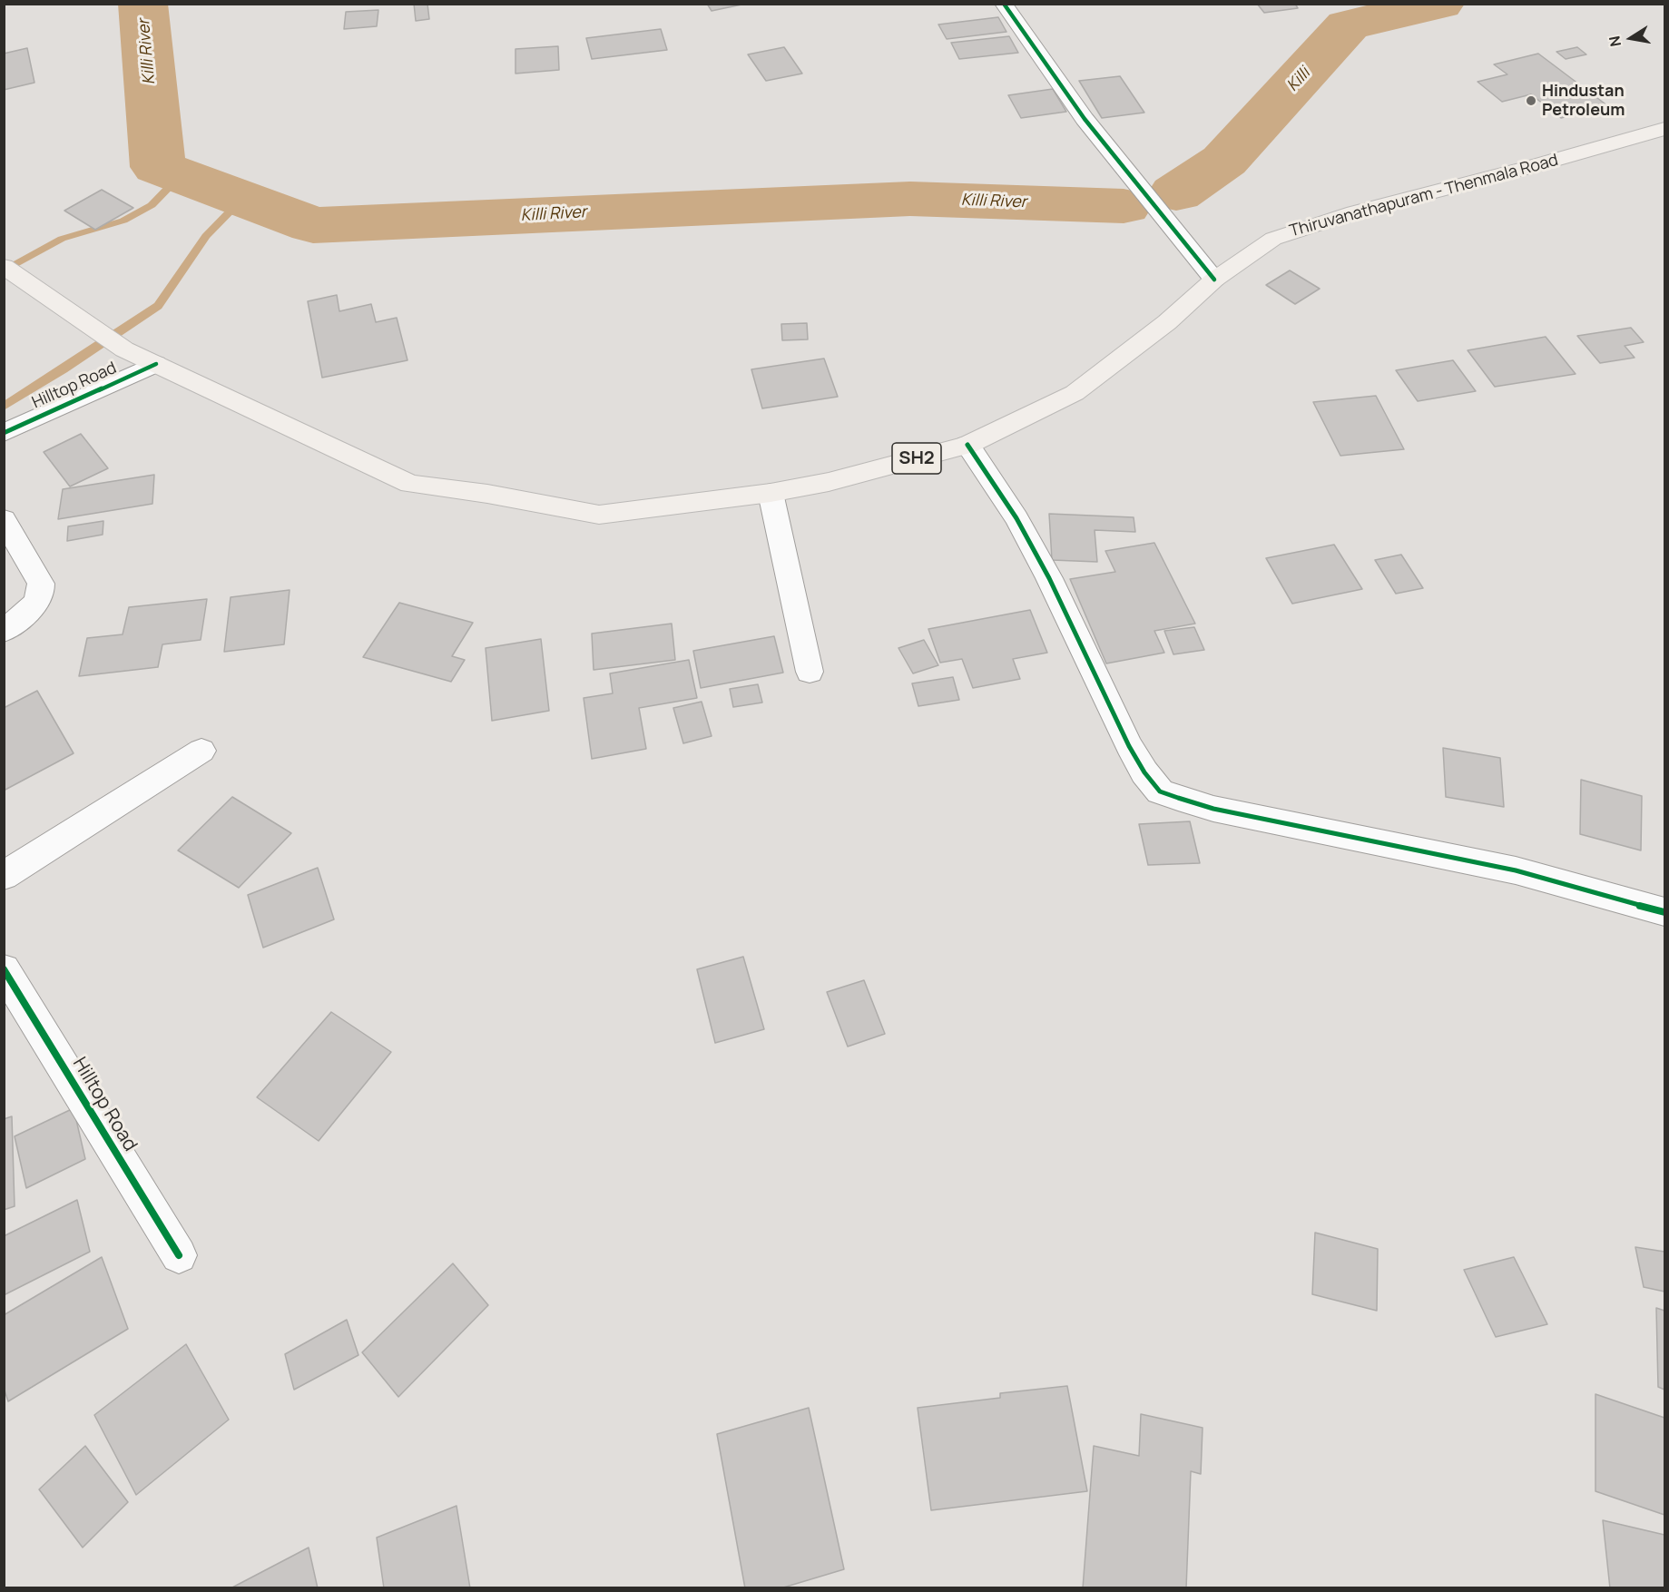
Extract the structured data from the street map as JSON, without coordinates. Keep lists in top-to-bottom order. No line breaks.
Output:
{"streets":{"main road":["Thiruvanathapuram - Thenmala Road","SH2"],"street":["Hilltop Road"]},"crossings":[["Thiruvanathapuram - Thenmala Road","Hilltop Road"]],"water":["Killi River","Killi"],"places":["Hindustan Petroleum"],"north":"left"}
